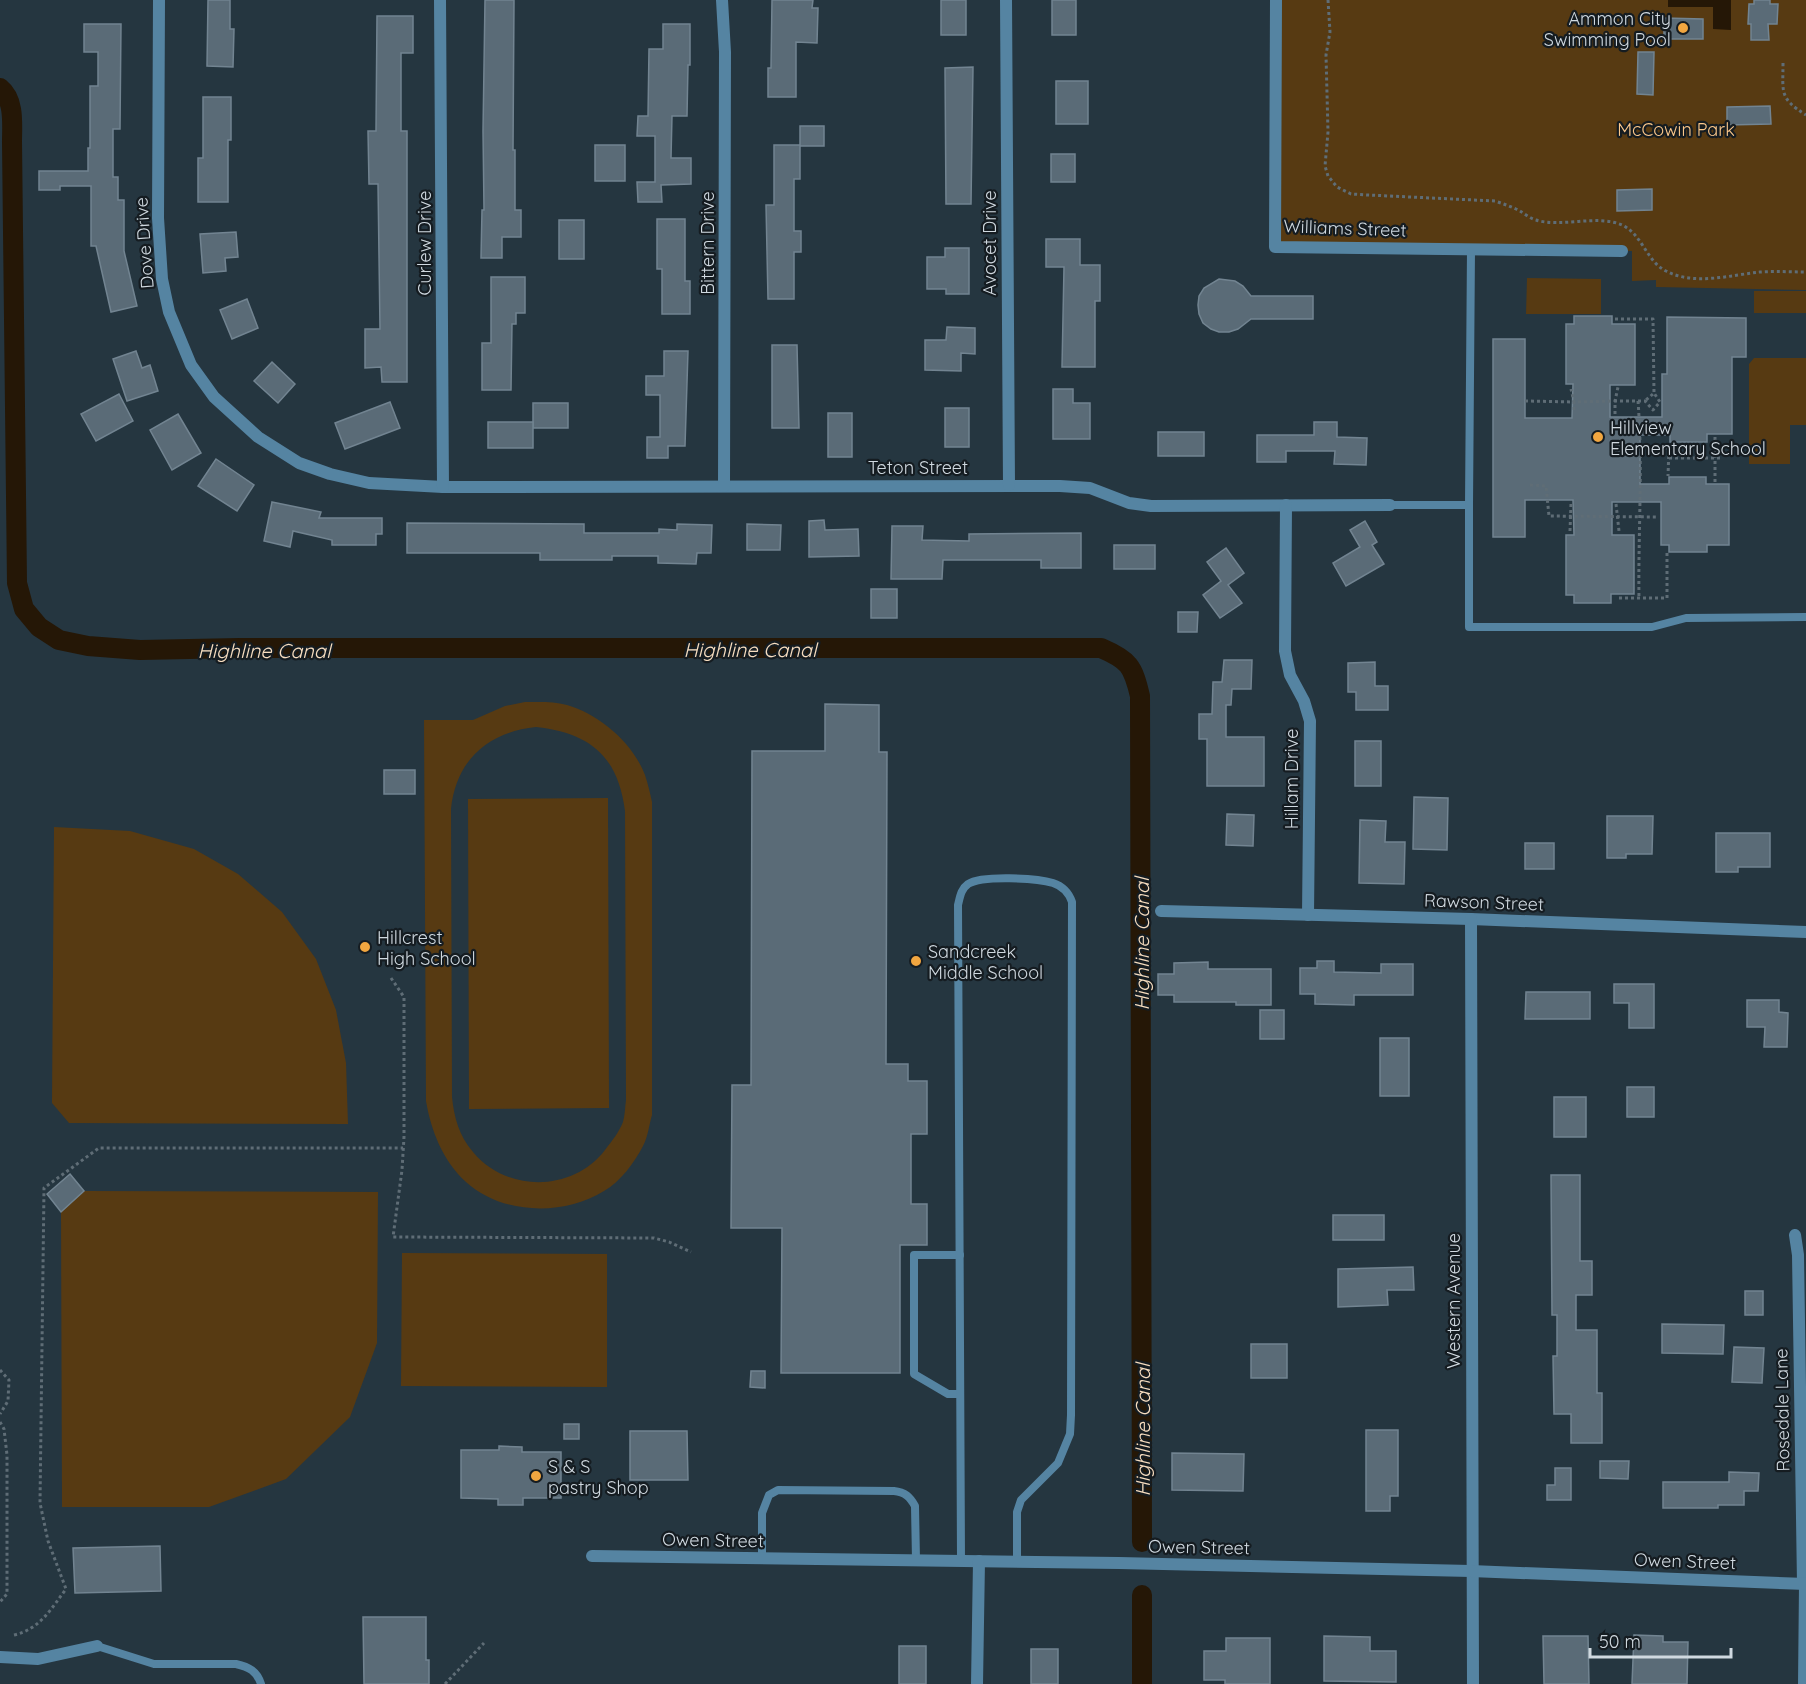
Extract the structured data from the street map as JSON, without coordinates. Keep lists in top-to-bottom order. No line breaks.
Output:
{"streets":{"street":["Williams Street","Dove Drive","Curlew Drive","Bittern Drive","Avocet Drive","Teton Street","Hillam Drive","Rawson Street","Western Avenue","Rosedale Lane","Owen Street"]},"crossings":[["Dove Drive","Curlew Drive"],["Dove Drive","Teton Street"],["Curlew Drive","Teton Street"],["Bittern Drive","Teton Street"],["Avocet Drive","Teton Street"],["Teton Street","Hillam Drive"],["Hillam Drive","Rawson Street"],["Rawson Street","Western Avenue"],["Western Avenue","Owen Street"],["Rosedale Lane","Owen Street"]],"water":["Highline Canal"],"parks":["McCowin Park"],"places":["Ammon City Swimming Pool","Hillview Elementary School","Hillcrest High School","Sandcreek Middle School","S & S pastry Shop"],"scale_bar":"50 m"}
